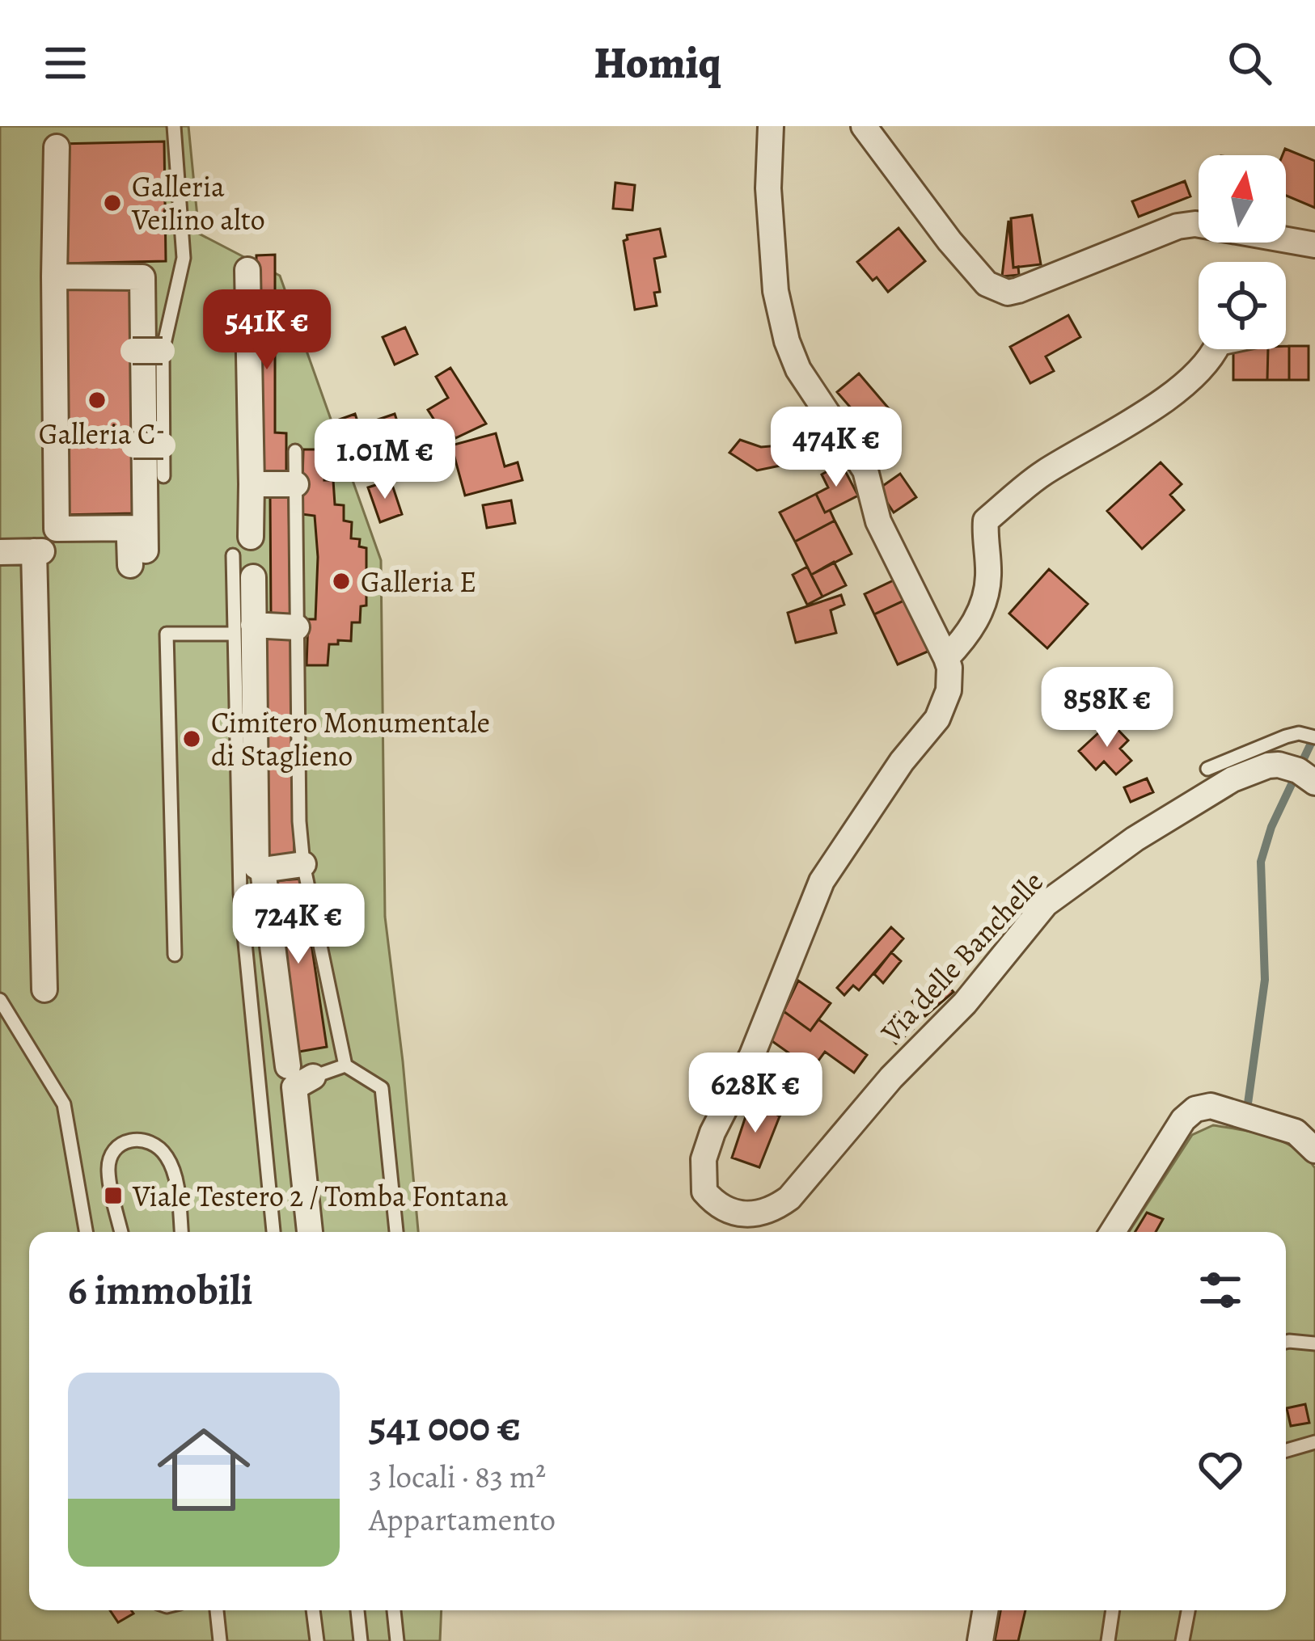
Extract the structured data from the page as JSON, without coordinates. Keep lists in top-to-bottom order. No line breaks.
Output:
{"streets":{"street":["Via delle Banchelle"]},"places":{"other":["Galleria Veilino alto","Galleria C","Galleria E","Cimitero Monumentale di Staglieno"],"transit":["Viale Testero 2 / Tomba Fontana"]},"north":"top","page":{"header":"Homiq","price":["541K €","474K €","1.01M €","858K €","724K €","628K €"],"heading":"6 immobili","list":[{"name":"541 000 €","note":"3 locali · 83 m² · Appartamento"}]}}
